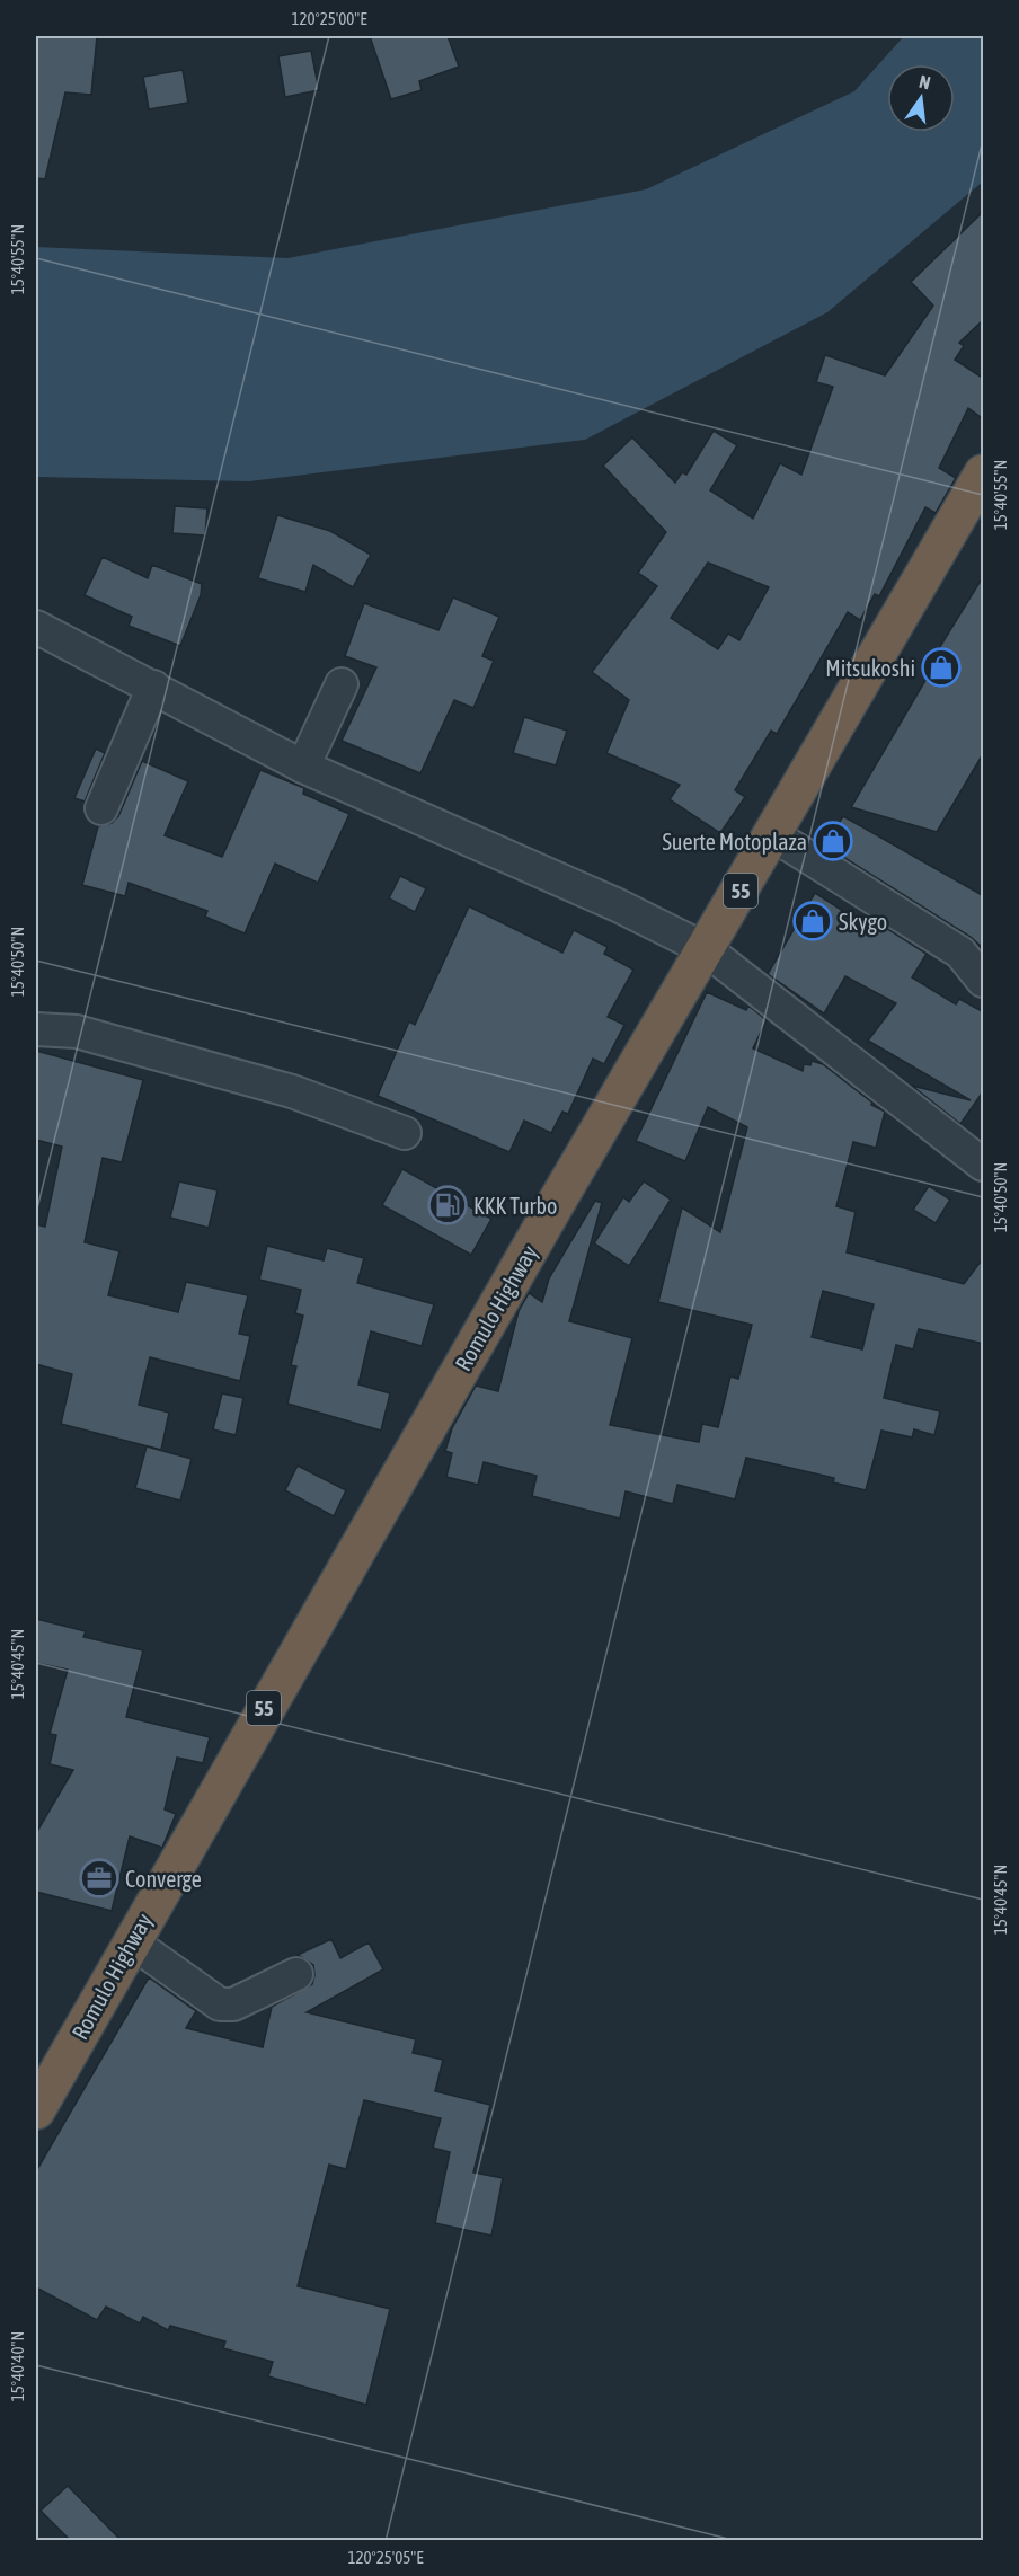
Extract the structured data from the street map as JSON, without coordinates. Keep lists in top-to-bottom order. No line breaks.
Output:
{"streets":{"highway":["55","Romulo Highway"]},"places":{"shop":["Mitsukoshi","Suerte Motoplaza","Skygo"],"fuel station":["KKK Turbo"],"office":["Converge"]},"north":"top","coordinates":["120°25'00\"E","15°40'55\"N","15°40'50\"N","15°40'45\"N","15°40'40\"N","120°25'05\"E"]}
